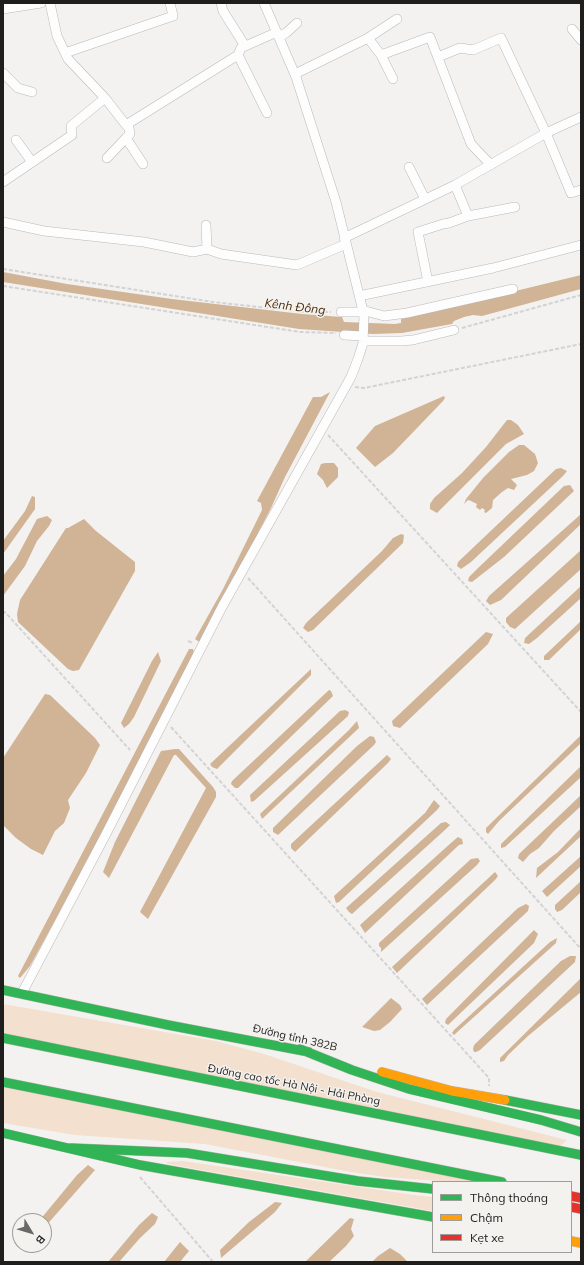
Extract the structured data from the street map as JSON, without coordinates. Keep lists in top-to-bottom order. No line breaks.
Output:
{"streets":{"main road":["Đường tỉnh 382B","Đường cao tốc Hà Nội - Hải Phòng"]},"water":["Kênh Đông"],"legend":["Thông thoáng","Chậm","Kẹt xe"],"north":"bottom right"}
